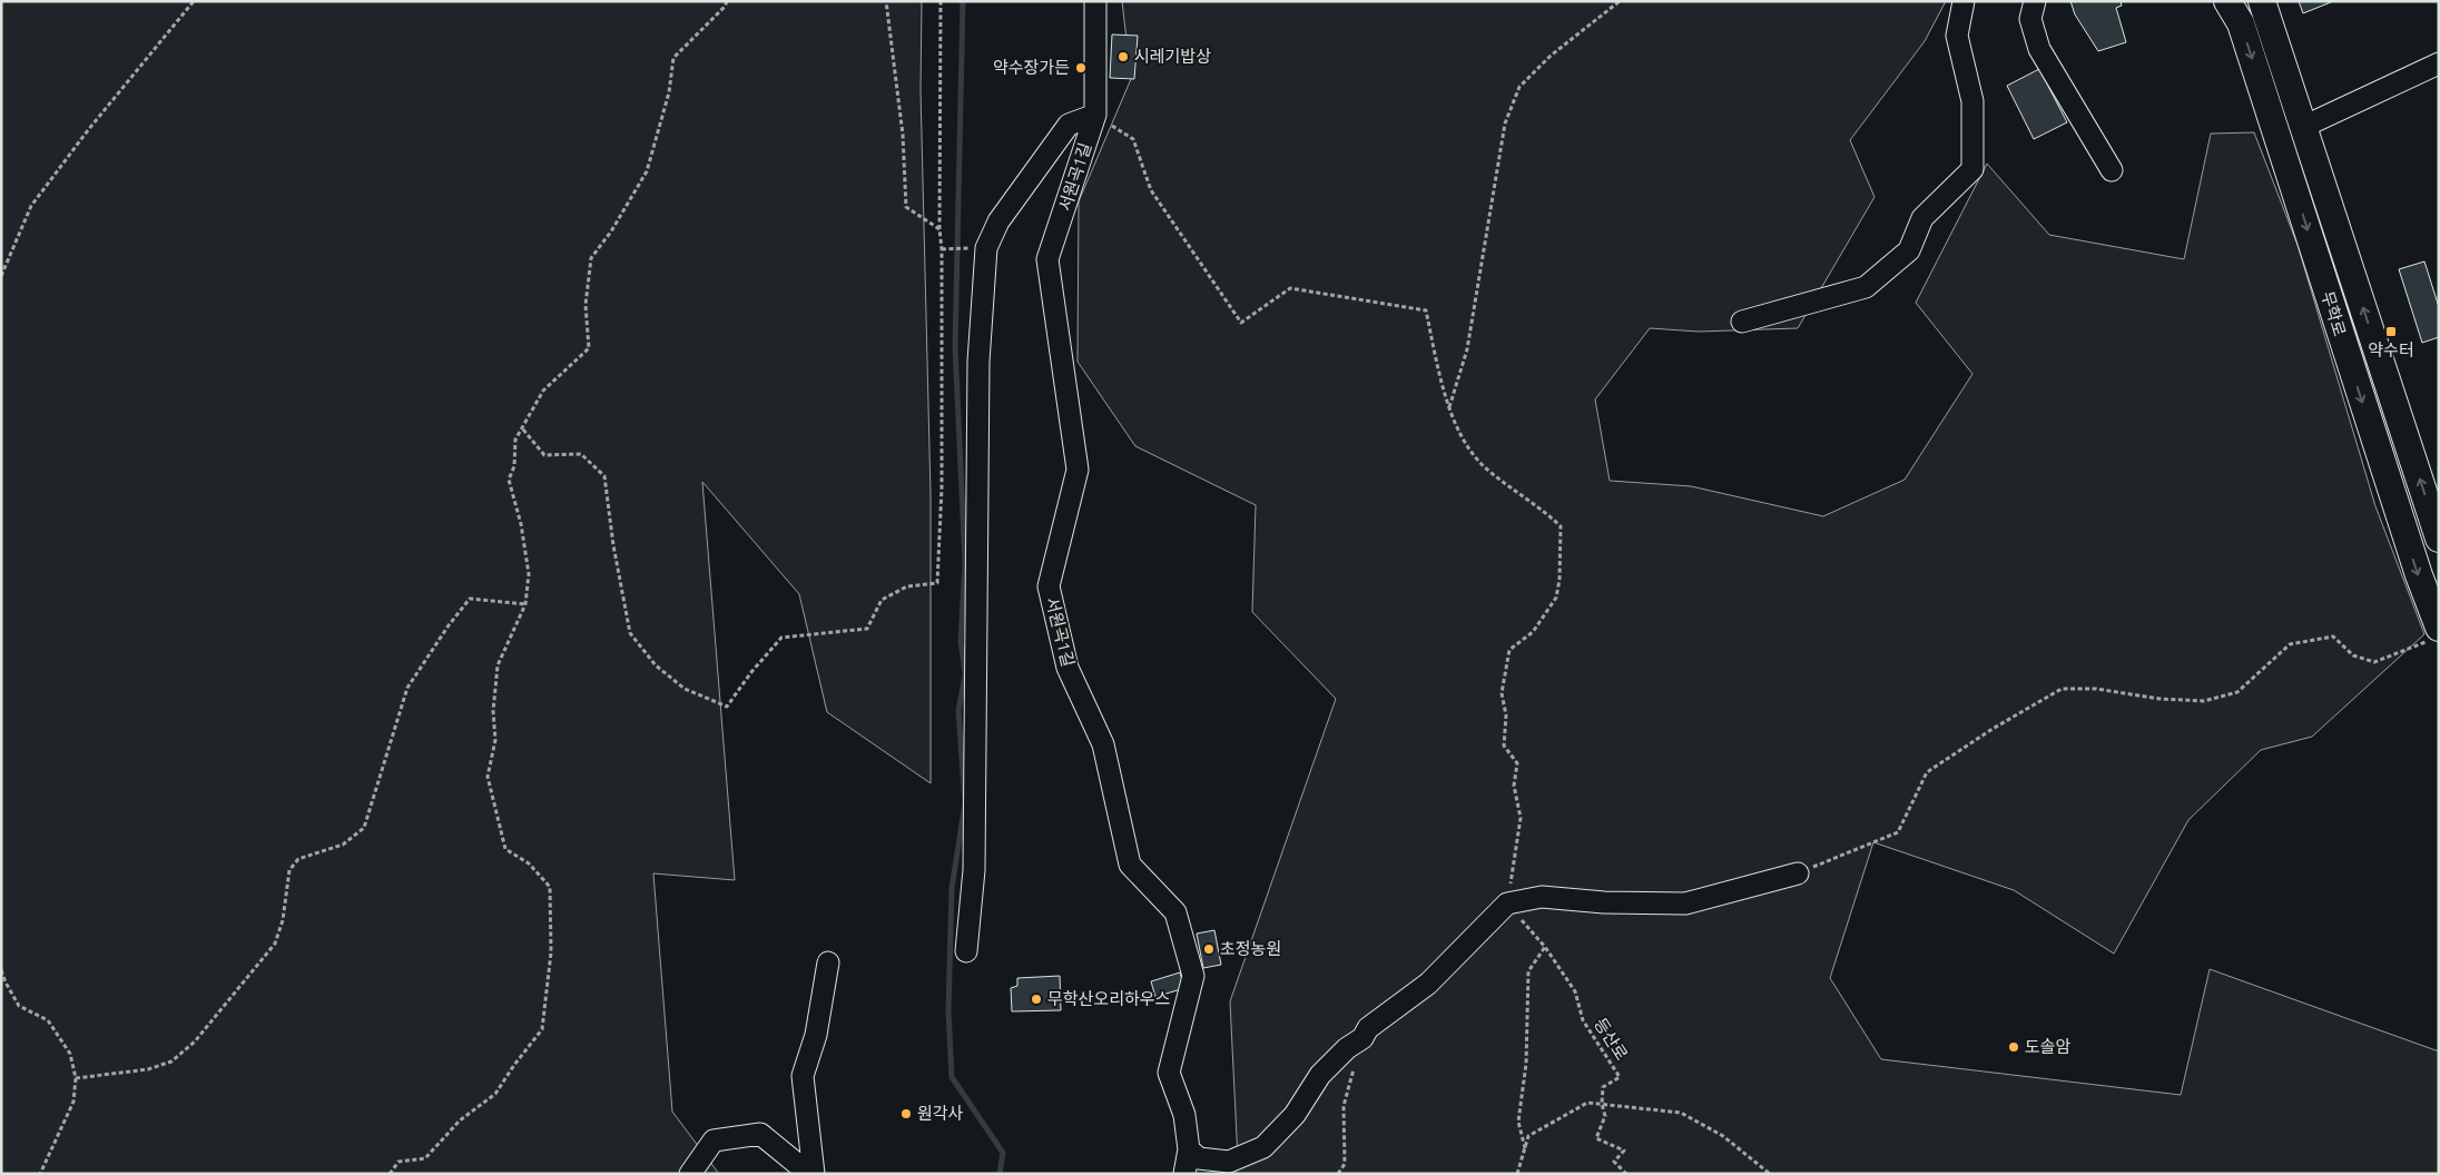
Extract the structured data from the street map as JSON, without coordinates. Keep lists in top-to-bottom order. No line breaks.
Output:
{"streets":{"main road":["무학로"],"street":["서원곡1길"],"path":["등산로"]},"places":{"other":["시레기밥상","약수장가든","초정농원","무학산오리하우스","도솔암","원각사"],"transit":["약수터"]}}
